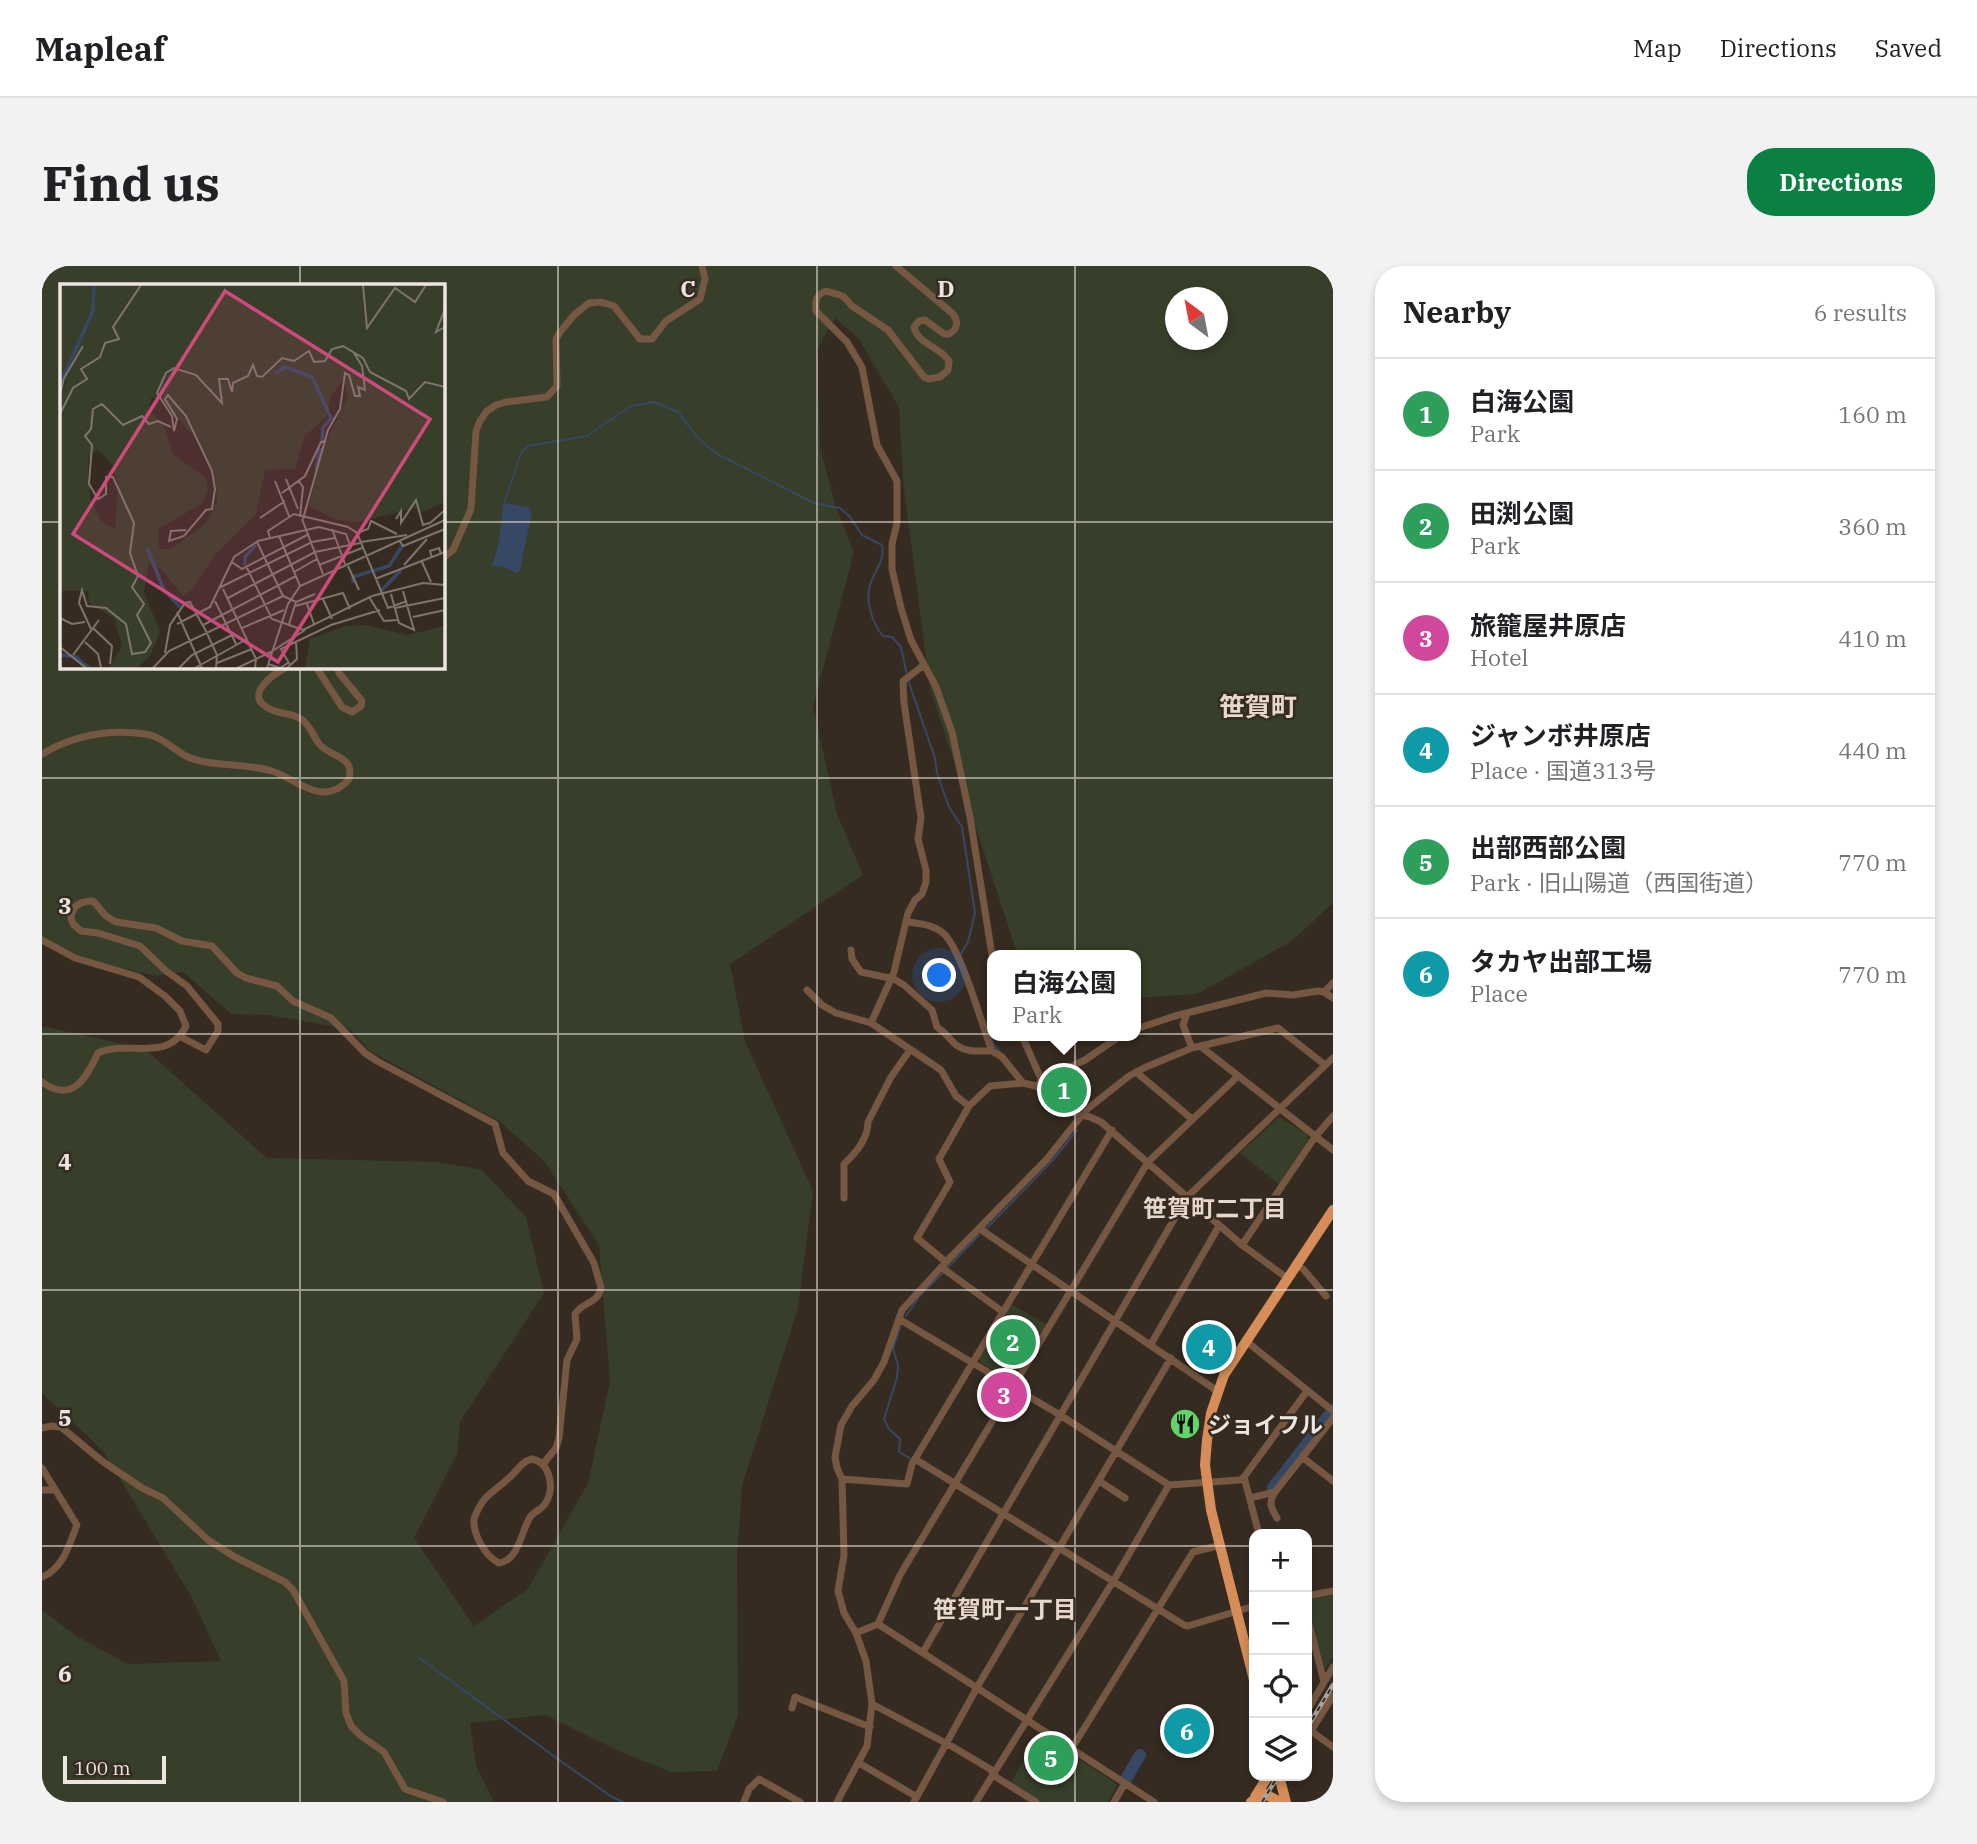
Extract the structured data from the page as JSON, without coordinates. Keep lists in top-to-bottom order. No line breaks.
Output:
{"districts":["笹賀町","笹賀町二丁目","笹賀町一丁目"],"places":{"restaurant":["ジョイフル"]},"scale_bar":"100 m","north":"top left","page":{"header":"Mapleaf","nav":["Map","Directions","Saved"],"buttons":"Directions","title":"Find us","heading":["Nearby","6 results"],"list":[{"mark":"1","name":"白海公園","note":"Park","value":"160 m"},{"mark":"2","name":"田渕公園","note":"Park","value":"360 m"},{"mark":"3","name":"旅籠屋井原店","note":"Hotel","value":"410 m"},{"mark":"4","name":"ジャンボ井原店","note":"Place · 国道313号","value":"440 m"},{"mark":"5","name":"出部西部公園","note":"Park · 旧山陽道（西国街道）","value":"770 m"},{"mark":"6","name":"タカヤ出部工場","note":"Place","value":"770 m"}],"popup":["白海公園","Park"],"pins":["1","2","4","3","6","5"],"map_buttons":["+","−"],"scale":"100 m"},"grid":{"columns":["C","D"],"rows":["3","4","5","6"]}}
